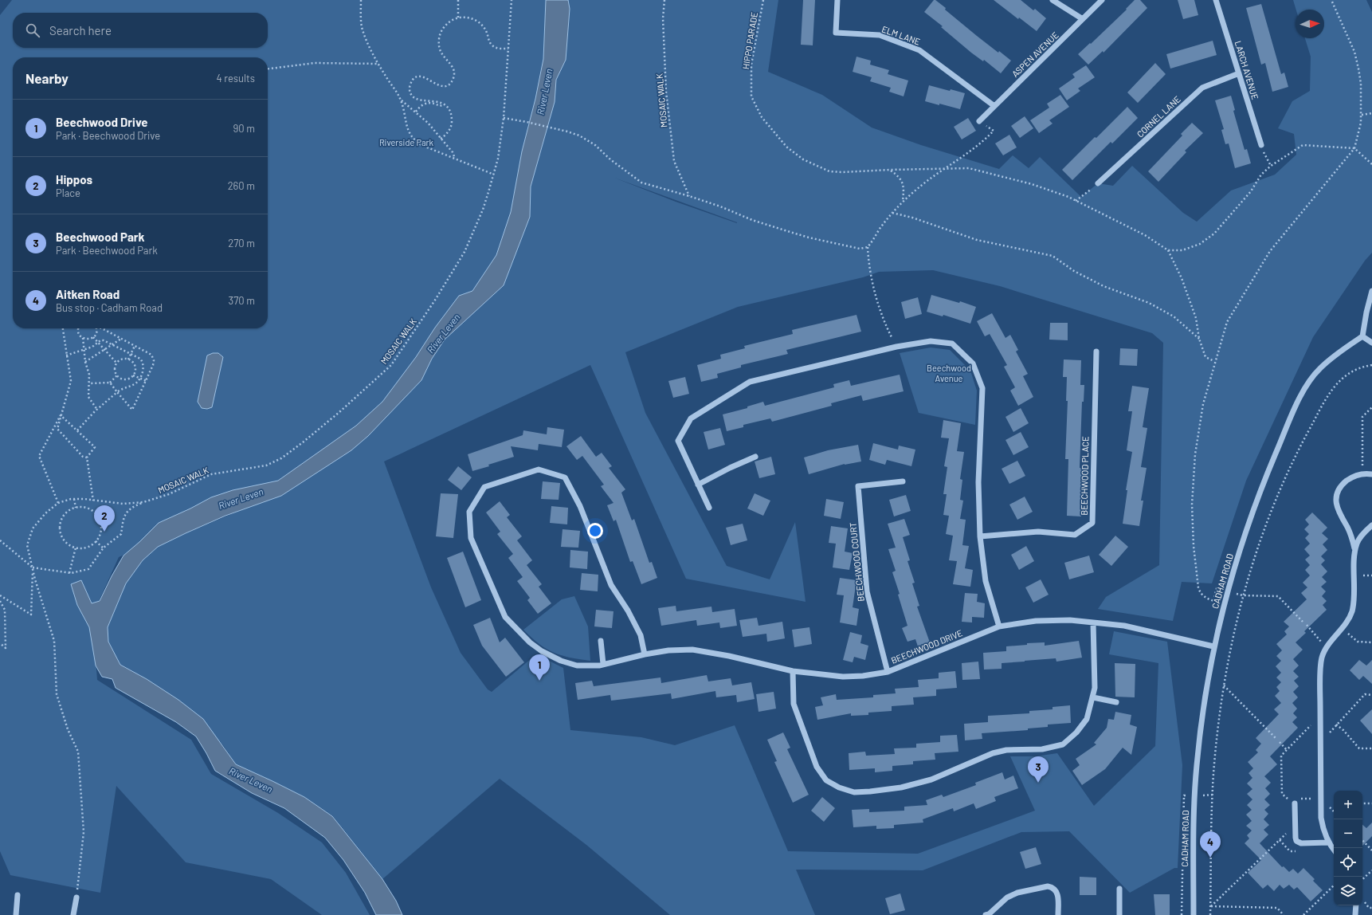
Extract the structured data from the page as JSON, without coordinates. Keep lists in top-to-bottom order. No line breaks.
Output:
{"streets":{"street":["ELM LANE","ASPEN AVENUE","LARCH AVENUE","CORNEL LANE","BEECHWOOD PLACE","BEECHWOOD COURT","CADHAM ROAD","BEECHWOOD DRIVE"],"path":["HIPPO PARADE","MOSAIC WALK"]},"crossings":[["ELM LANE","ASPEN AVENUE"],["LARCH AVENUE","CORNEL LANE"],["BEECHWOOD COURT","BEECHWOOD DRIVE"],["CADHAM ROAD","BEECHWOOD DRIVE"]],"water":["River Leven"],"parks":["Riverside Park","Beechwood Avenue"],"north":"right","page":{"search":"Search here","heading":["Nearby","4 results"],"list":[{"mark":"1","name":"Beechwood Drive","note":"Park · Beechwood Drive","value":"90 m"},{"mark":"2","name":"Hippos","note":"Place","value":"260 m"},{"mark":"3","name":"Beechwood Park","note":"Park · Beechwood Park","value":"270 m"},{"mark":"4","name":"Aitken Road","note":"Bus stop · Cadham Road","value":"370 m"}],"pins":["2","1","3","4"],"map_buttons":["+","−"]}}
